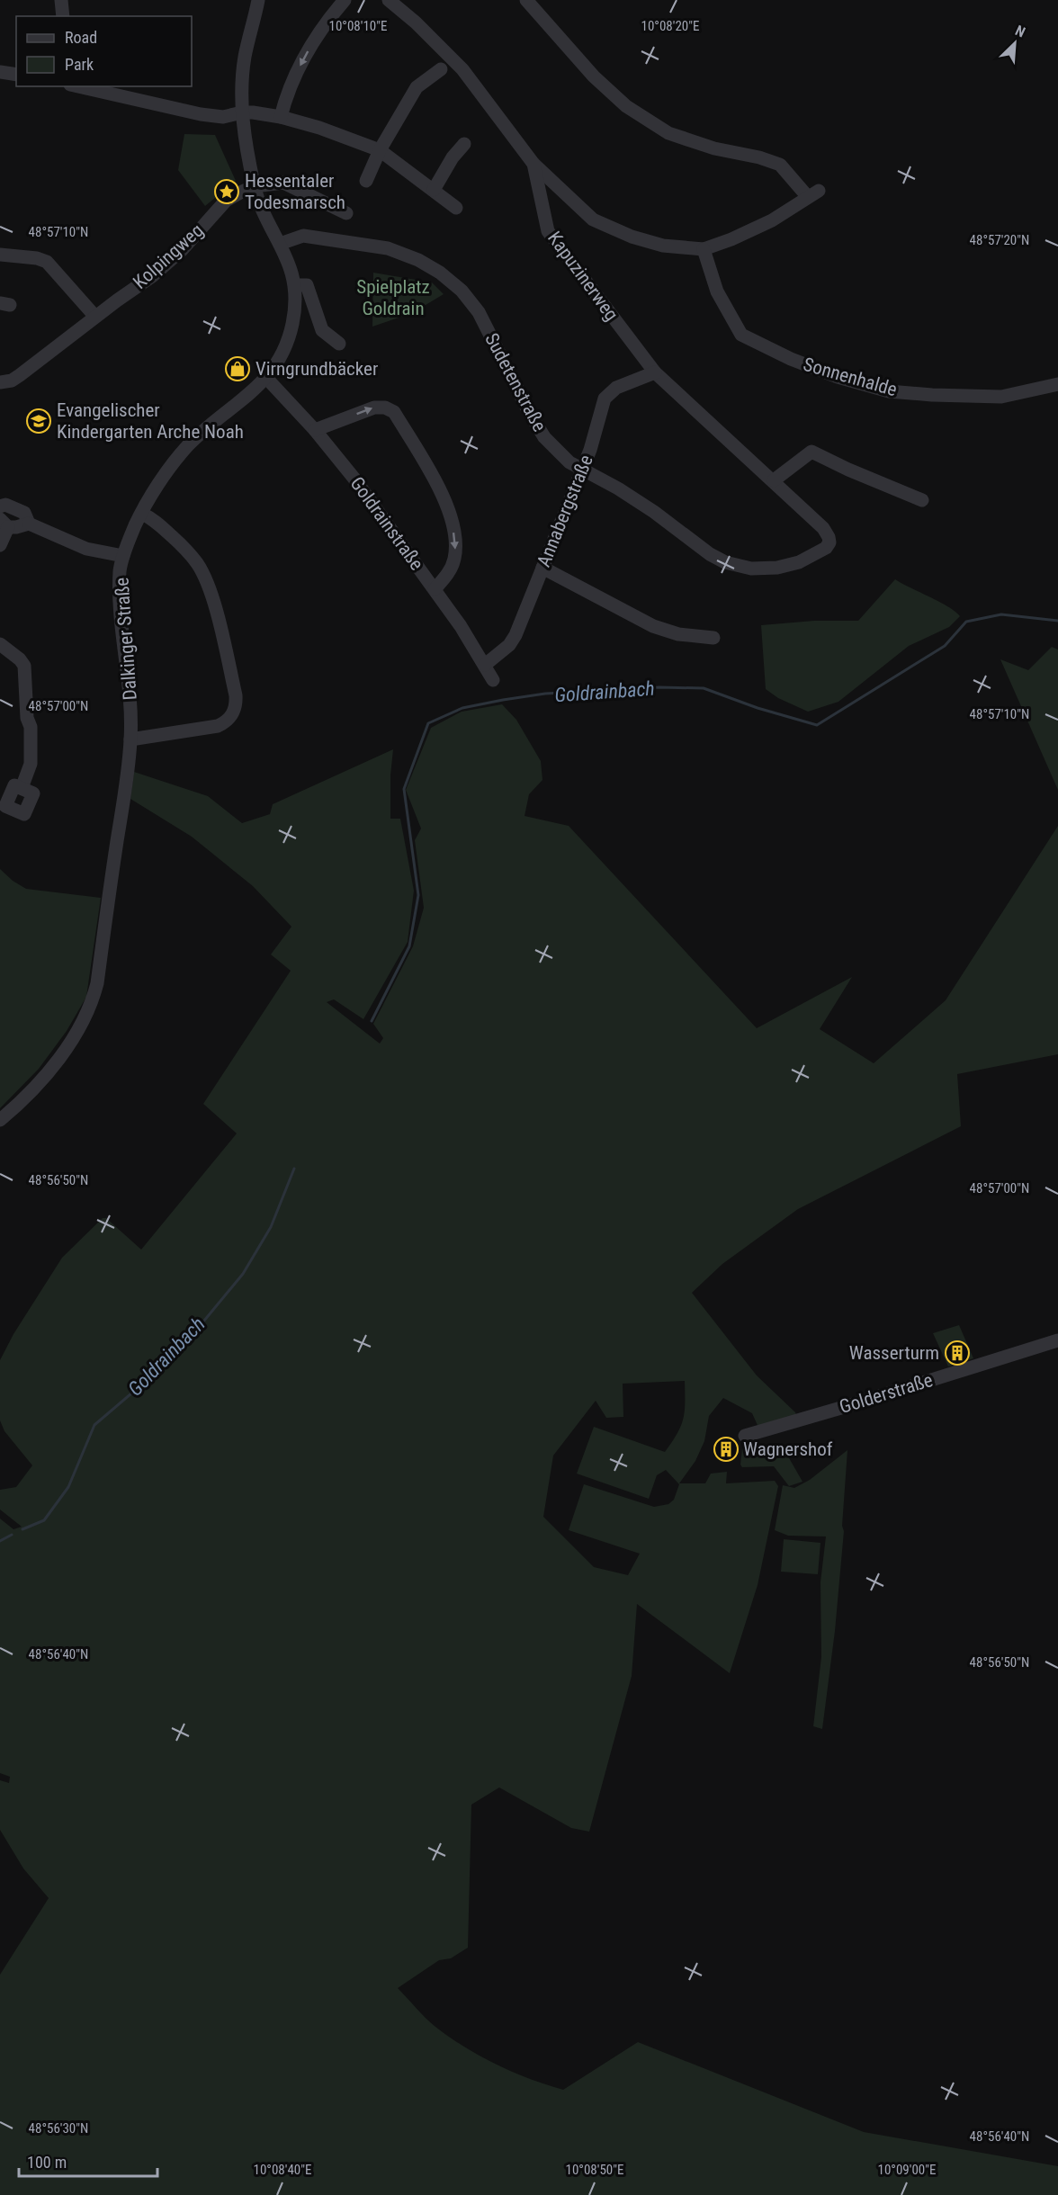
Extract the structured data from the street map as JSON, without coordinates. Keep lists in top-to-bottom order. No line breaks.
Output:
{"streets":{"street":["Kolpingweg","Kapuzinerweg","Sonnenhalde","Sudetenstraße","Annabergstraße","Goldrainstraße","Dalkinger Straße","Golderstraße"]},"crossings":[["Kolpingweg","Dalkinger Straße"],["Kapuzinerweg","Sudetenstraße"],["Kapuzinerweg","Annabergstraße"],["Sudetenstraße","Annabergstraße"],["Sudetenstraße","Dalkinger Straße"],["Annabergstraße","Goldrainstraße"],["Goldrainstraße","Dalkinger Straße"]],"water":["Goldrainbach"],"parks":["Spielplatz Goldrain"],"places":{"place":["Hessentaler Todesmarsch"],"shop":["Virngrundbäcker"],"school or university":["Evangelischer Kindergarten Arche Noah"],"building":["Wasserturm","Wagnershof"]},"legend":["Road","Park"],"scale_bar":"100 m","north":"top right","coordinates":["10°08'10\"E","10°08'20\"E","48°57'10\"N","48°57'20\"N","48°57'00\"N","48°56'50\"N","48°56'40\"N","48°56'30\"N","10°08'40\"E","10°08'50\"E","10°09'00\"E"]}
